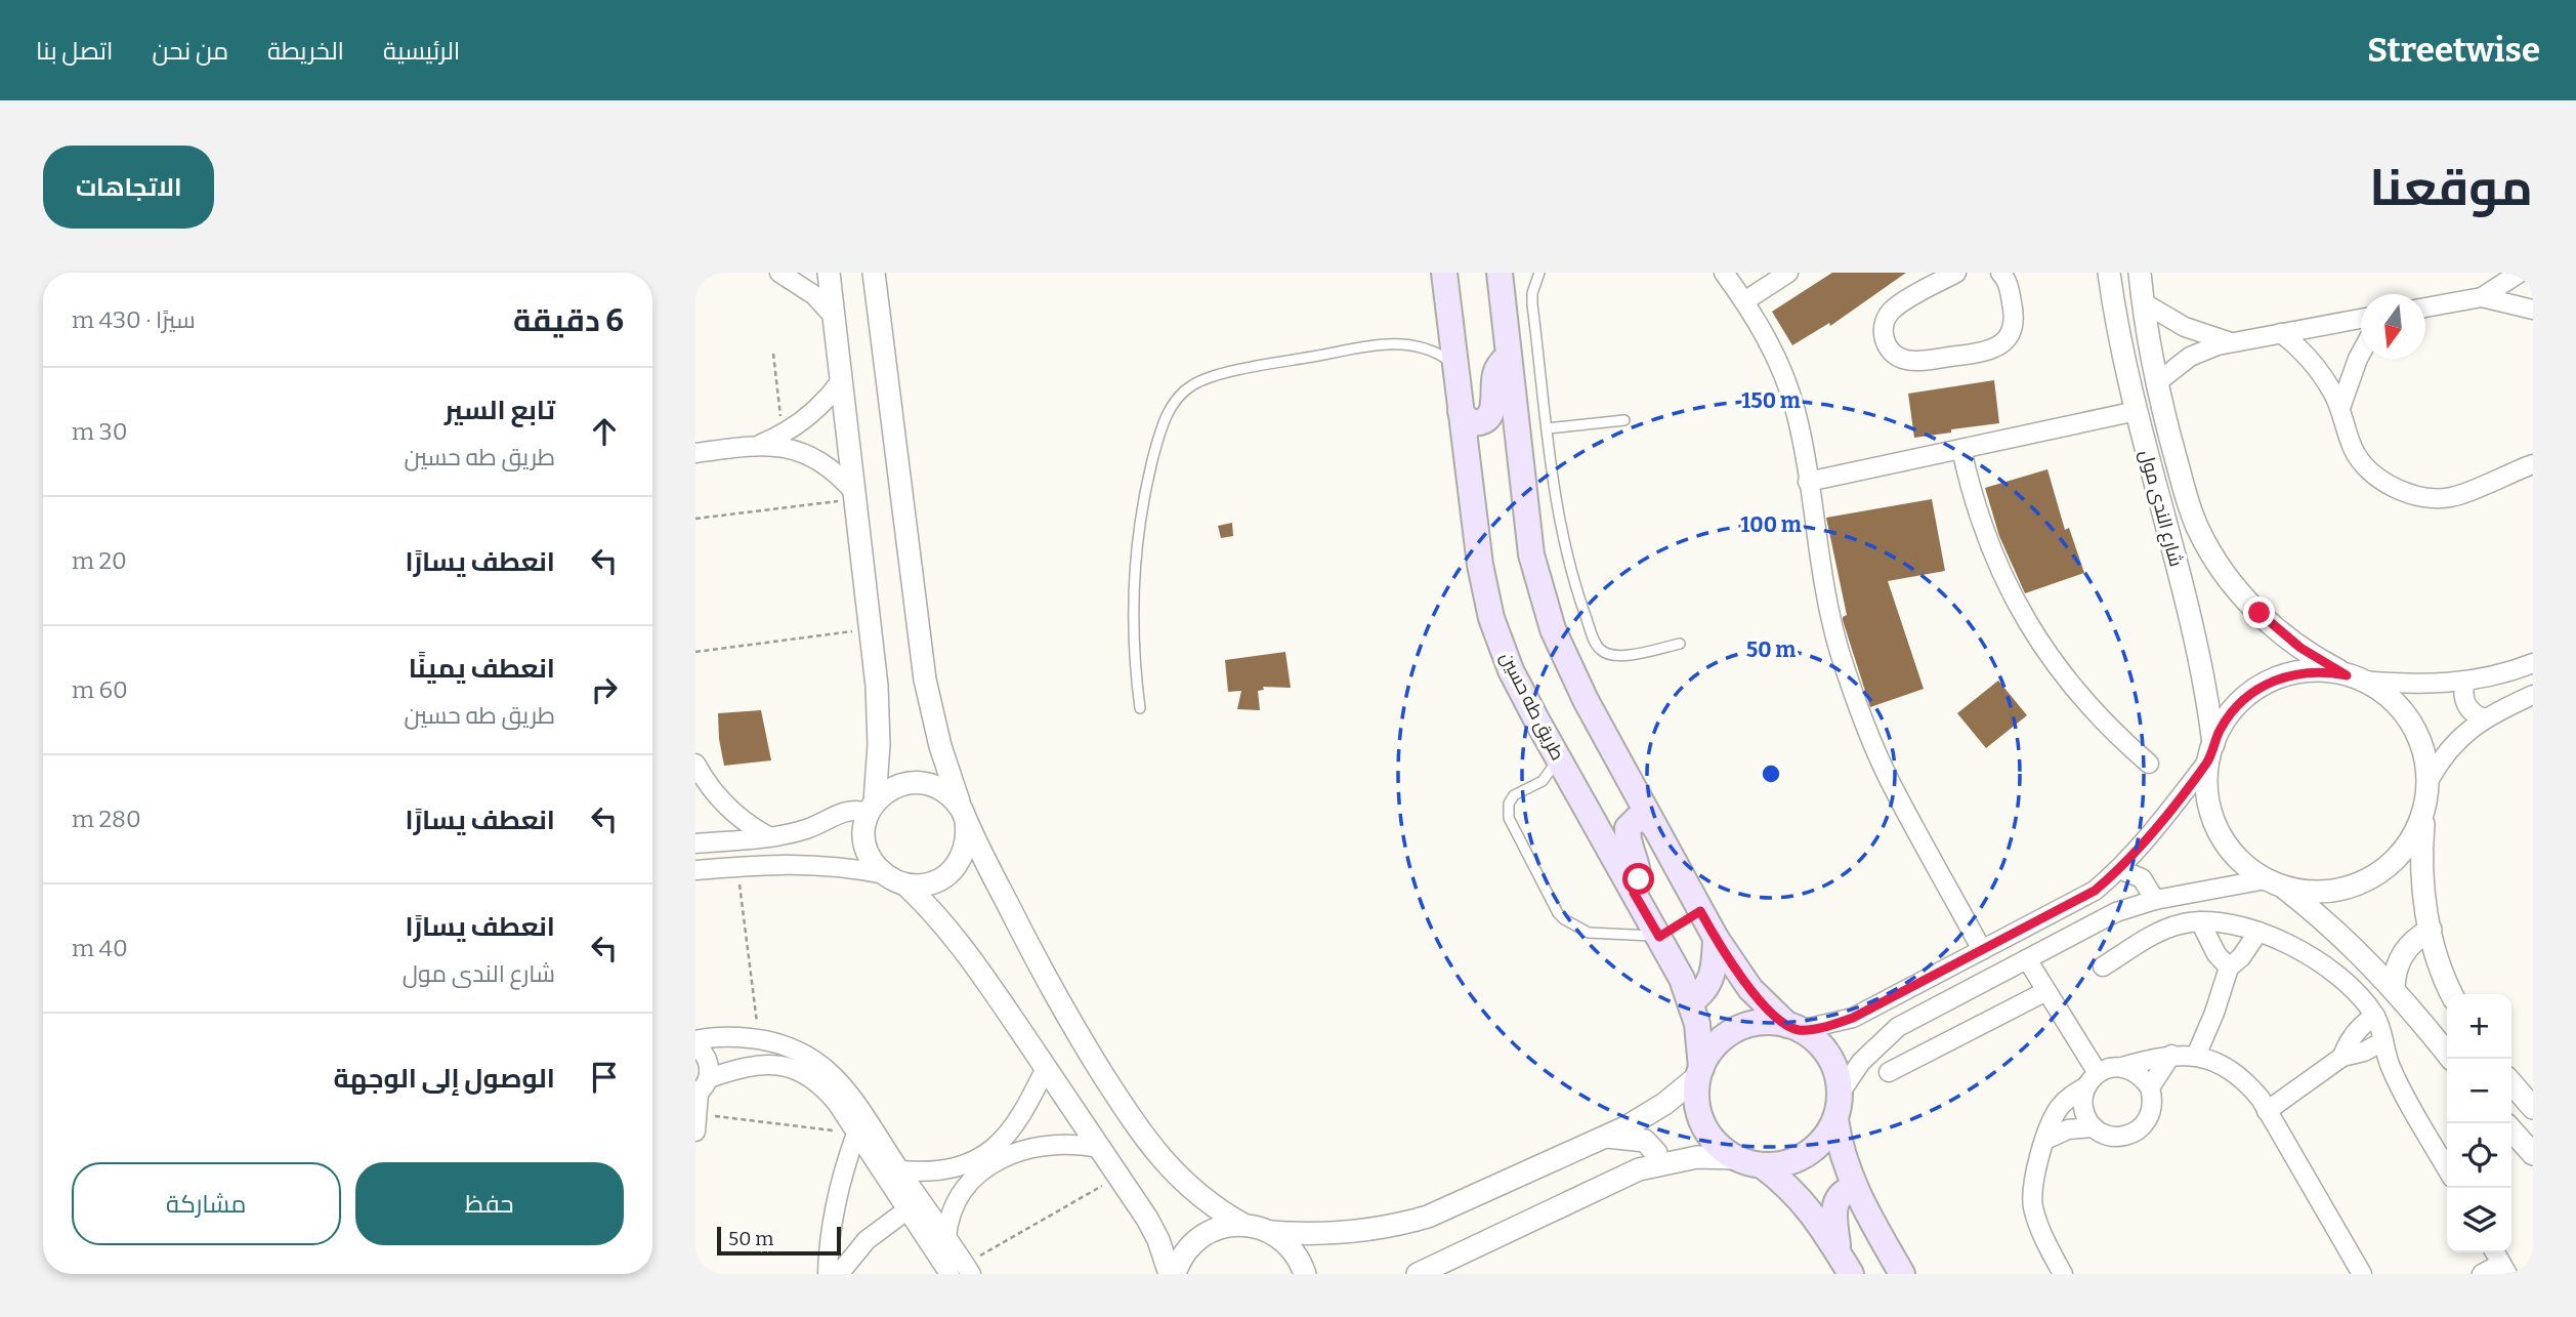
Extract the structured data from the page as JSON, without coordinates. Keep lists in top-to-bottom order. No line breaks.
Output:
{"streets":{"main road":["طريق طه حسين"],"street":["شارع الندى مول"]},"scale_bar":"50 m","north":"bottom","page":{"header":"Streetwise","nav":["الرئيسية","الخريطة","من نحن","اتصل بنا"],"title":"موقعنا","buttons":["الاتجاهات",["حفظ","مشاركة"]],"heading":["6 دقيقة","سيرًا · 430 m"],"list":[["تابع السير","طريق طه حسين","30 m"],["انعطف يسارًا","20 m"],["انعطف يمينًا","طريق طه حسين","60 m"],["انعطف يسارًا","280 m"],["انعطف يسارًا","شارع الندى مول","40 m"],"الوصول إلى الوجهة"],"map_buttons":["+","−"],"scale":"50 m"},"rings":["150 m","100 m","50 m"]}
